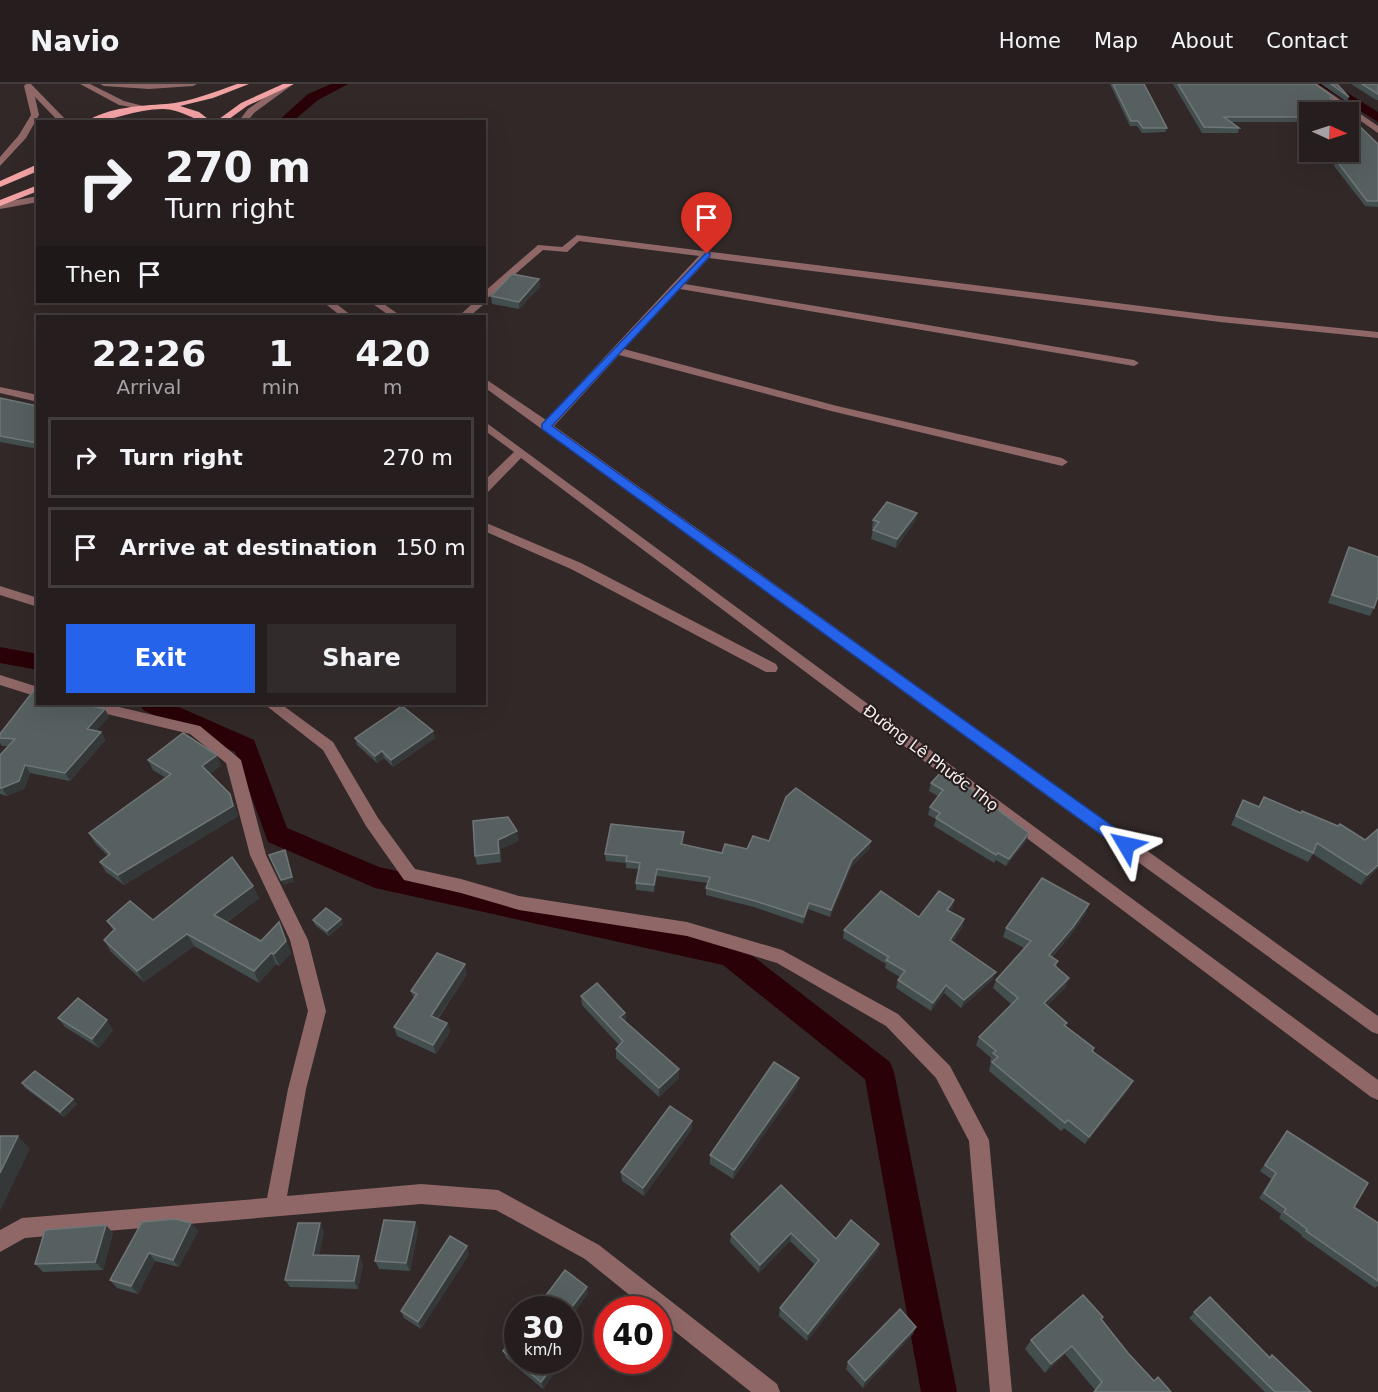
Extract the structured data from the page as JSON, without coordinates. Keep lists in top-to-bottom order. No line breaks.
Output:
{"streets":{"street":["Đường Lê Phước Thọ"]},"north":"right","page":{"header":"Navio","nav":["Home","Map","About","Contact"],"turn":["270 m","Turn right"],"then":"Then","eta":["22:26","Arrival","1","min","420","m"],"list":[{"name":"Turn right","value":"270 m"},{"name":"Arrive at destination","value":"150 m"}],"buttons":["Exit","Share"],"speed":"30 km/h","limit":"40"}}
